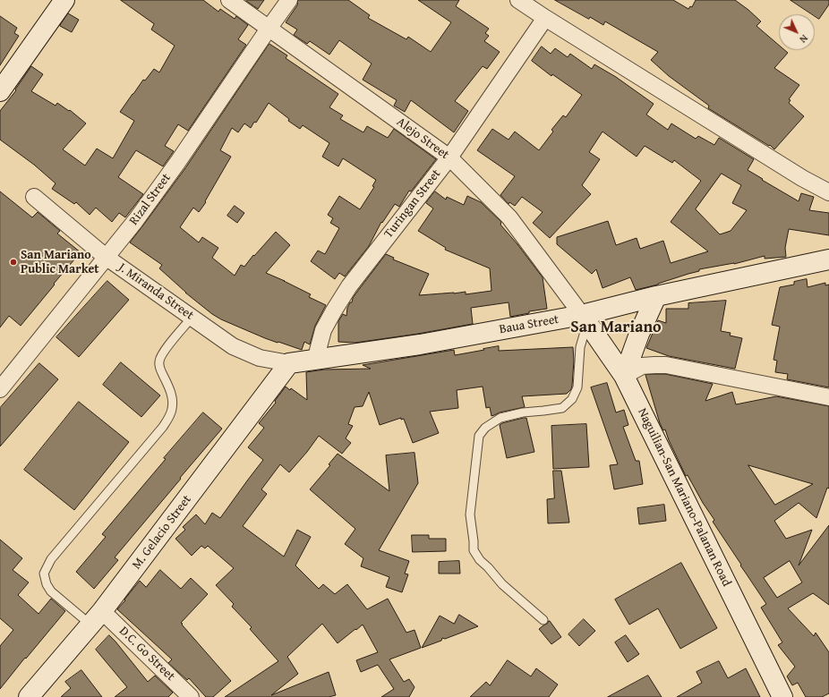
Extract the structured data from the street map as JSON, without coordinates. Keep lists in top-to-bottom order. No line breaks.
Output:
{"streets":{"street":["Alejo Street","Rizal Street","Turingan Street","J. Miranda Street","Baua Street","Naguilian-San Mariano-Palanan Road","M. Gelacio Street","D.C. Go Street"]},"crossings":[["Alejo Street","Rizal Street"],["Alejo Street","Turingan Street"],["Alejo Street","Baua Street"],["Alejo Street","Naguilian-San Mariano-Palanan Road"],["Rizal Street","J. Miranda Street"],["Turingan Street","Baua Street"],["J. Miranda Street","Baua Street"],["J. Miranda Street","M. Gelacio Street"],["Baua Street","Naguilian-San Mariano-Palanan Road"],["Baua Street","M. Gelacio Street"],["M. Gelacio Street","D.C. Go Street"]],"districts":["San Mariano"],"places":["San Mariano Public Market"],"north":"bottom right"}
